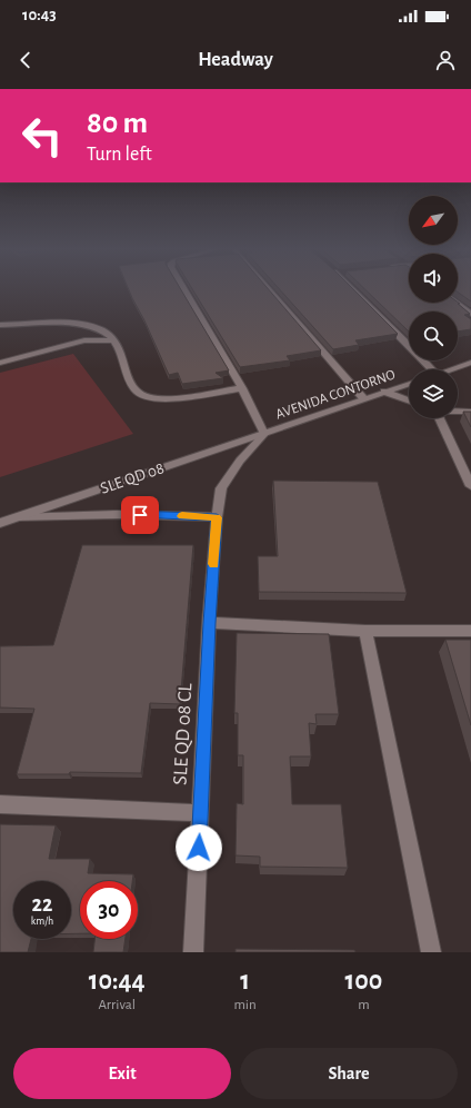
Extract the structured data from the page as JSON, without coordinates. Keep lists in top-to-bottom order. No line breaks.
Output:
{"streets":{"street":["AVENIDA CONTORNO","SLE QD 08","SLE QD 08 CL"]},"crossings":[["AVENIDA CONTORNO","SLE QD 08"],["AVENIDA CONTORNO","SLE QD 08 CL"],["SLE QD 08","SLE QD 08 CL"]],"north":"bottom left","page":{"status":"10:43","header":"Headway","turn":["80 m","Turn left"],"speed":"22 km/h","limit":"30","eta":["10:44","Arrival","1","min","100","m"],"buttons":["Exit","Share"]}}
